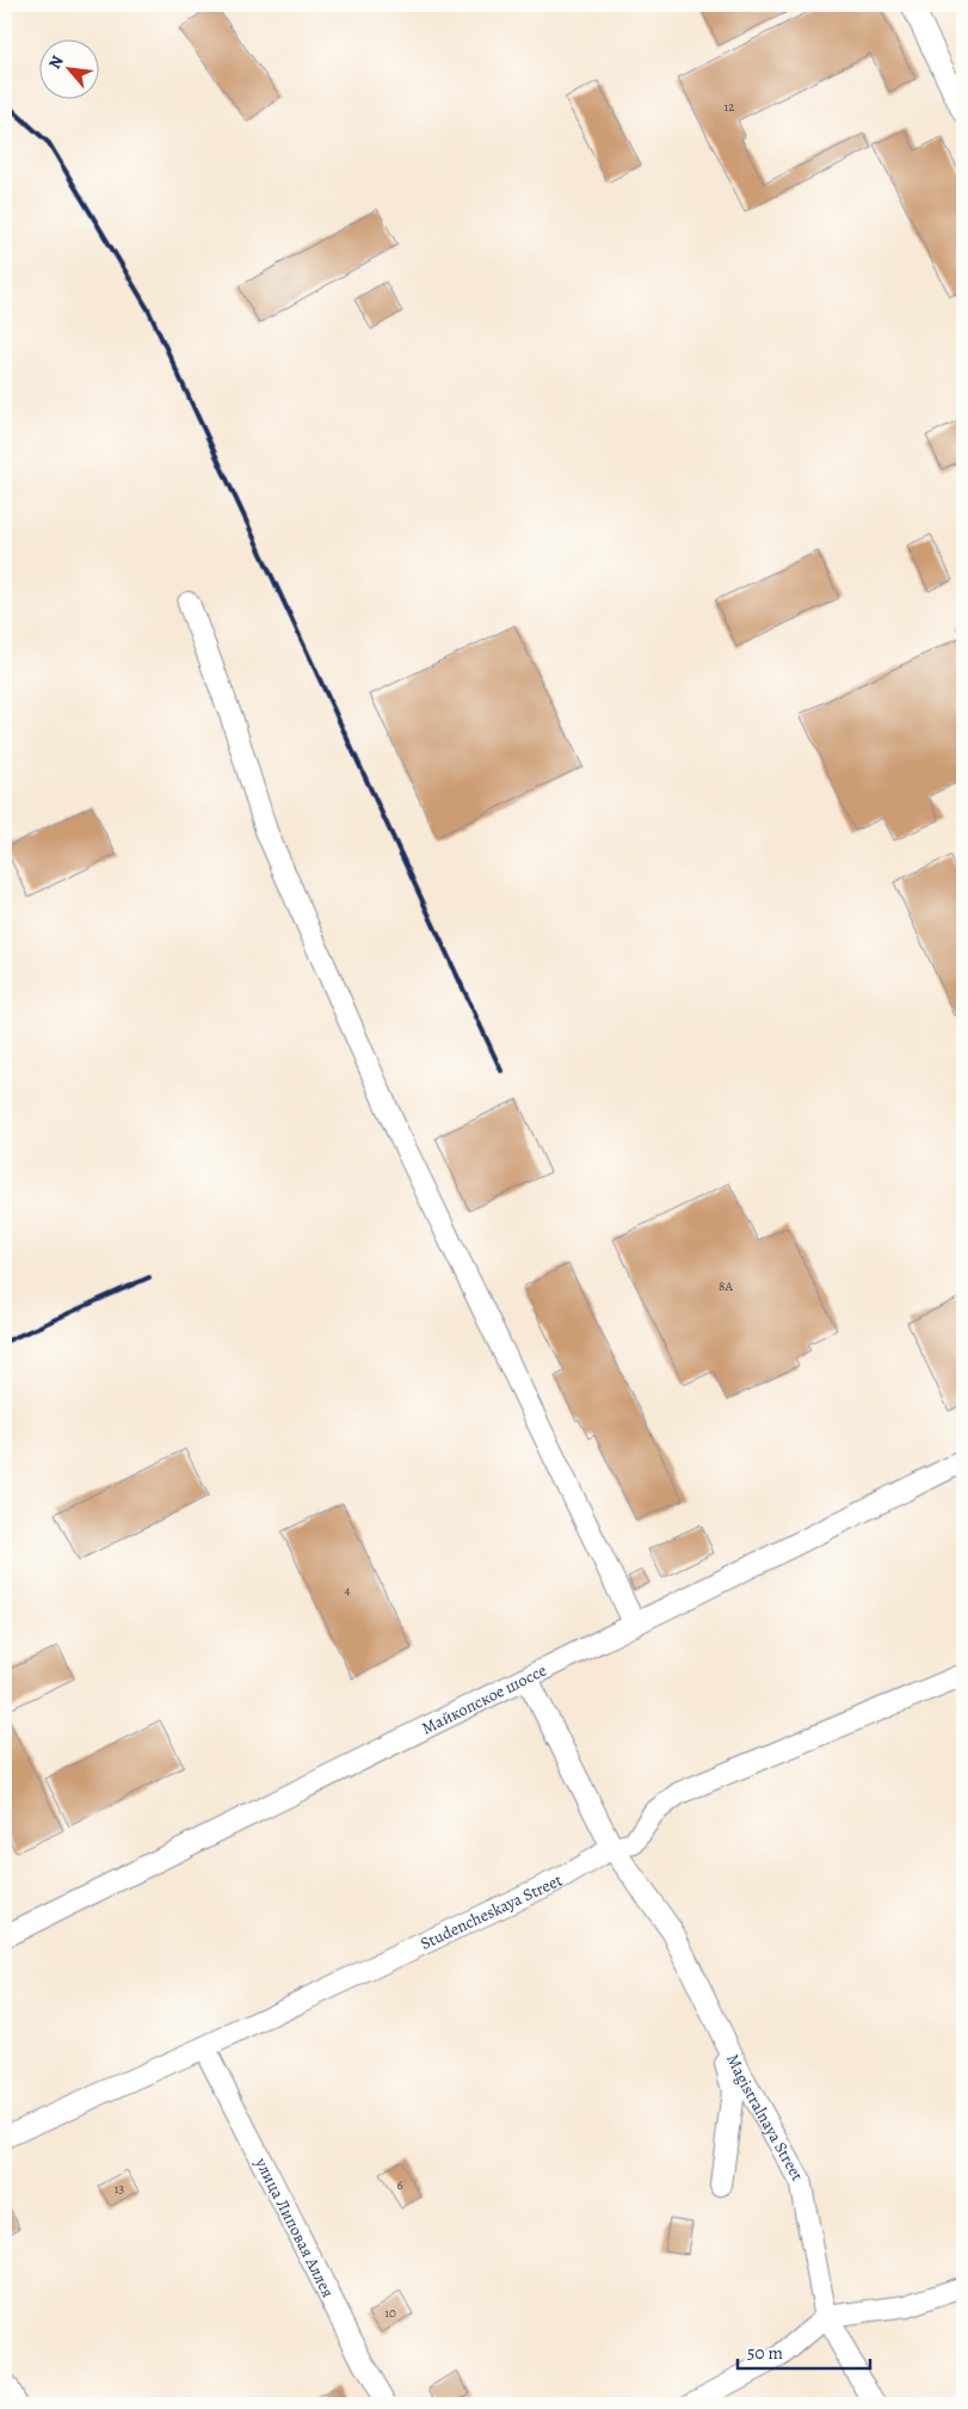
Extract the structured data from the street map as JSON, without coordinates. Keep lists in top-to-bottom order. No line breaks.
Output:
{"streets":{"street":["Майкопское шоссе","Studencheskaya Street","Magistralnaya Street","улица Липовая Аллея"]},"crossings":[["Майкопское шоссе","Magistralnaya Street"],["Studencheskaya Street","Magistralnaya Street"],["Studencheskaya Street","улица Липовая Аллея"]],"house_numbers":["12","8А","4","6","13","10"],"scale_bar":"50 m","north":"top left"}
